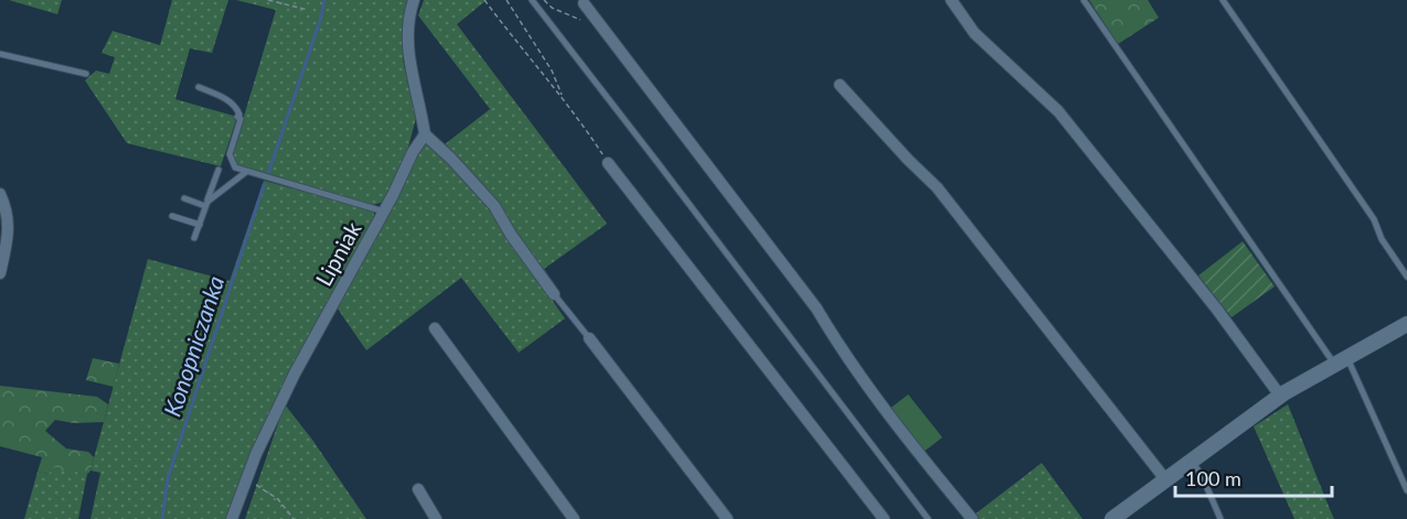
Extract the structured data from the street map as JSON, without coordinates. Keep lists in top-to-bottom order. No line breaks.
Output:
{"streets":{"street":["Lipniak"]},"water":["Konopniczanka"],"scale_bar":"100 m"}
